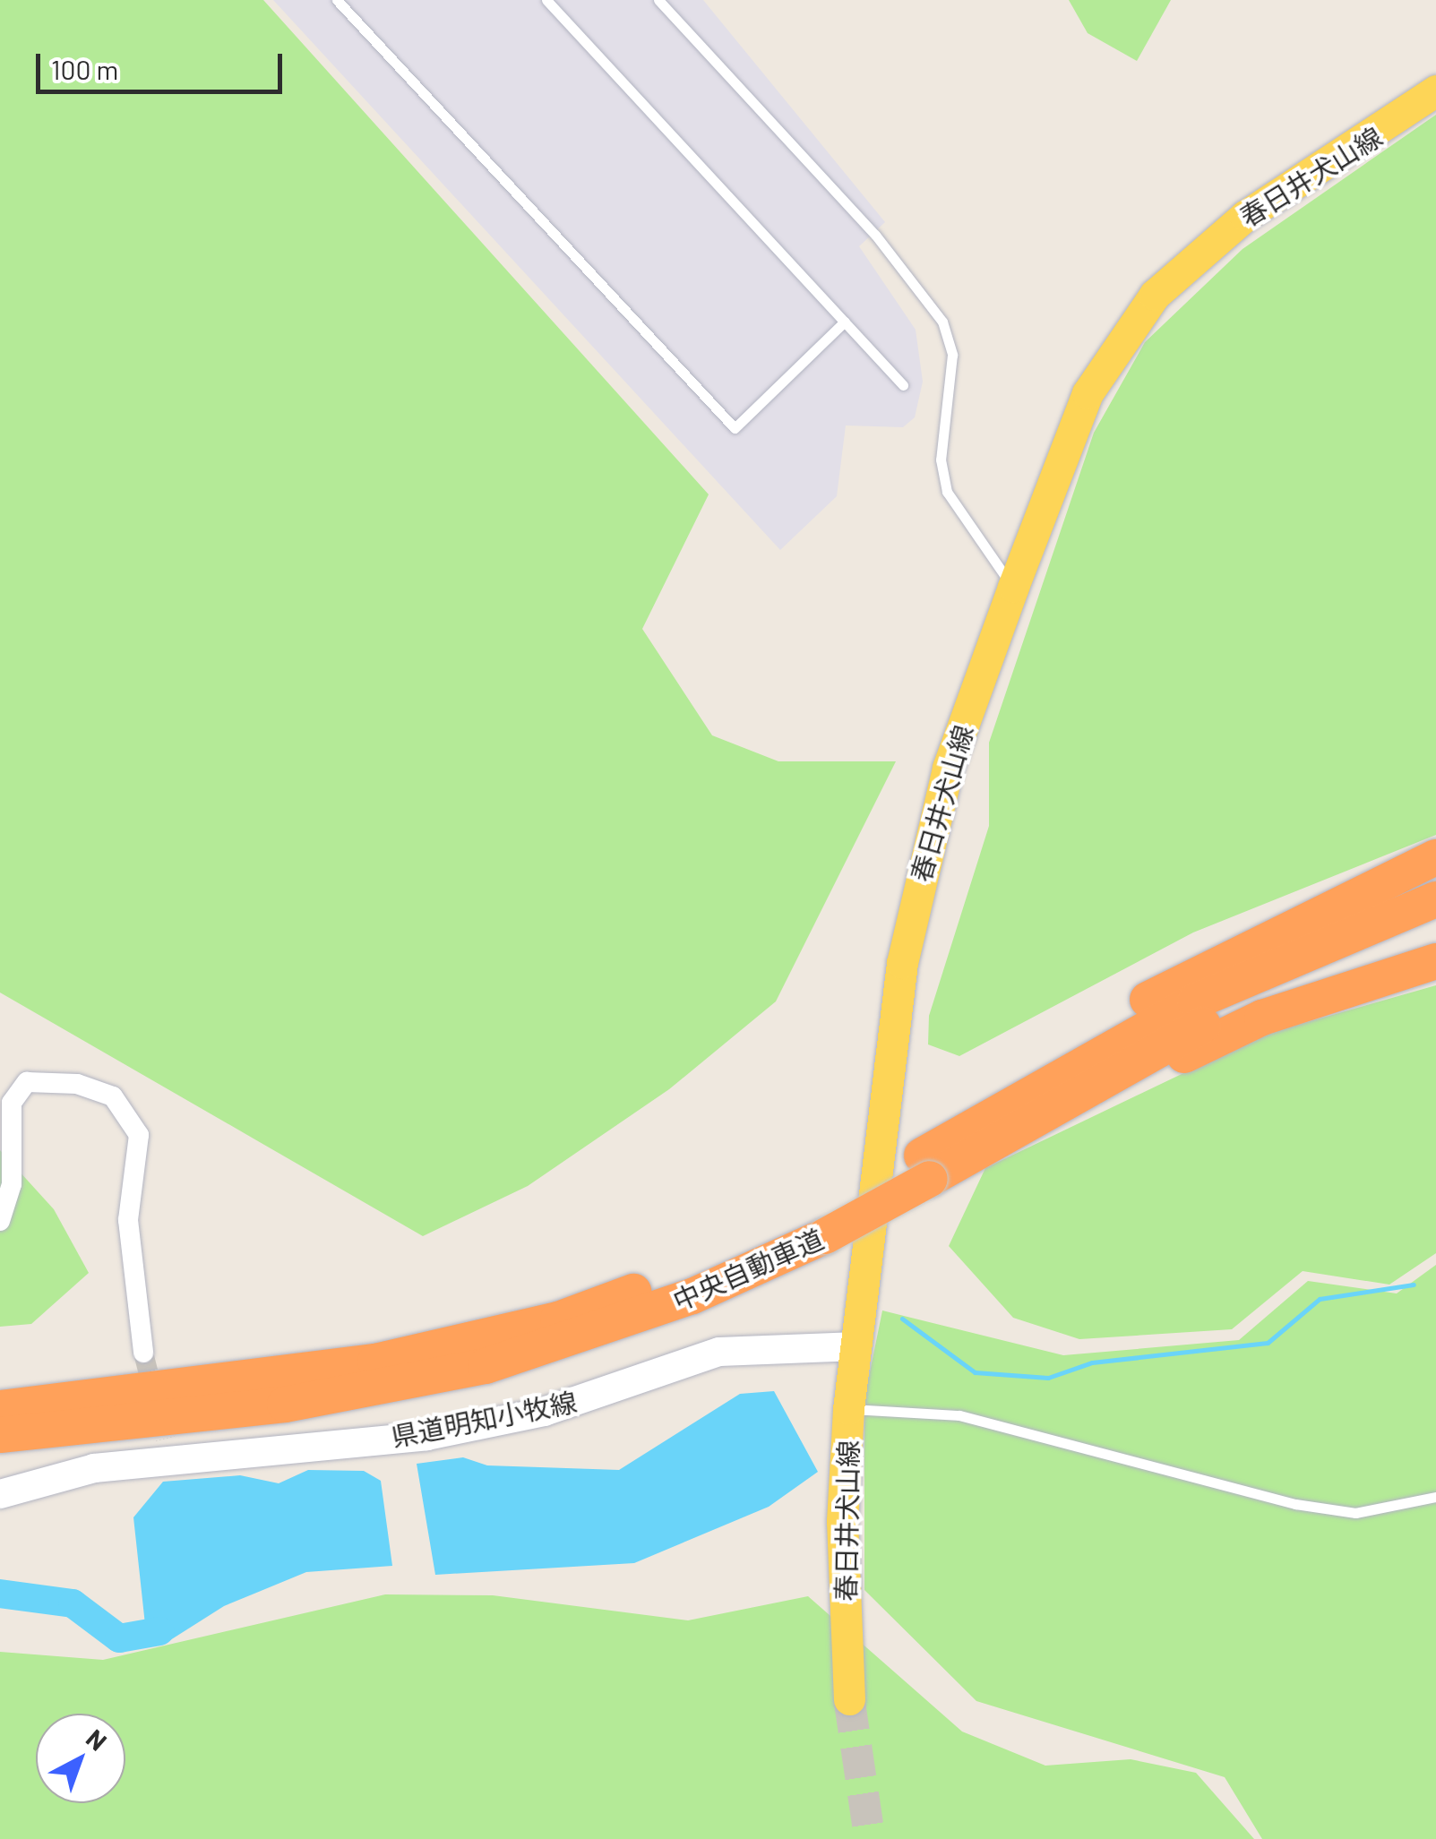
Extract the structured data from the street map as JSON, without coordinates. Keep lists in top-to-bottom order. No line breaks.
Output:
{"streets":{"highway":["中央自動車道"],"main road":["春日井犬山線","県道明知小牧線"]},"crossings":[["春日井犬山線","県道明知小牧線"]],"scale_bar":"100 m","north":"top right"}
